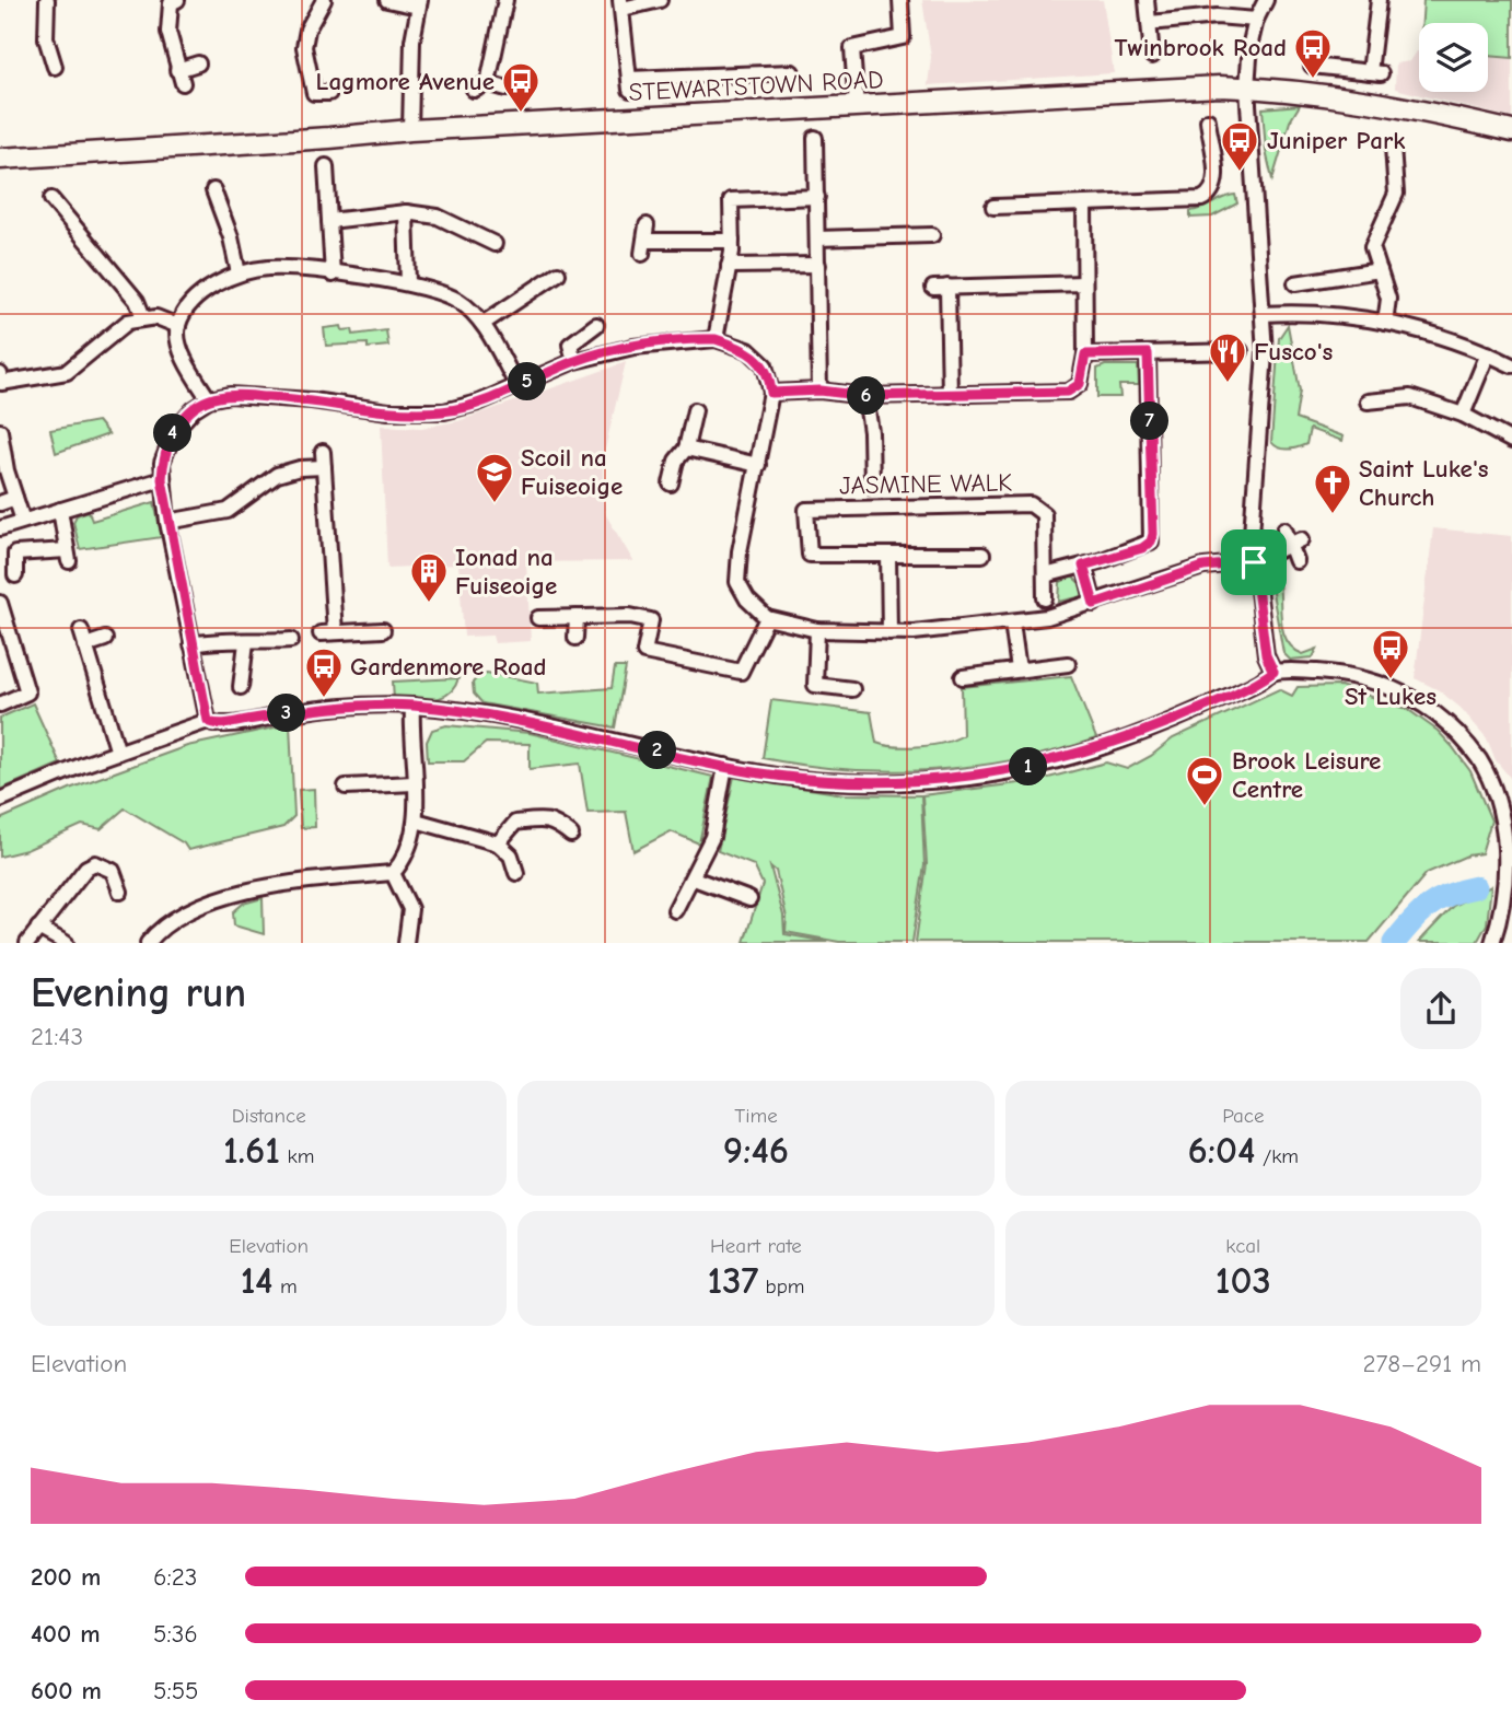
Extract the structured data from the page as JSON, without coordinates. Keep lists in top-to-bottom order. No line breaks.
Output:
{"streets":{"main road":["STEWARTSTOWN ROAD"],"street":["JASMINE WALK"]},"places":{"bus stop":["Twinbrook Road","Lagmore Avenue","Juniper Park","St Lukes","Gardenmore Road"],"restaurant":["Fusco's"],"school or university":["Scoil na Fuiseoige"],"church":["Saint Luke's Church"],"building":["Ionad na Fuiseoige"],"sports":["Brook Leisure Centre"]},"page":{"pins":["5","6","7","4","3","2","1"],"heading":["Evening run","21:43"],"stats":[["Distance","1.61 km"],["Time","9:46"],["Pace","6:04 /km"],["Elevation","14 m"],["Heart rate","137 bpm"],["kcal","103"]],"chart":["Elevation","278–291 m"],"list":[{"name":"200 m","note":"6:23"},{"name":"400 m","note":"5:36"},{"name":"600 m","note":"5:55"}]}}
